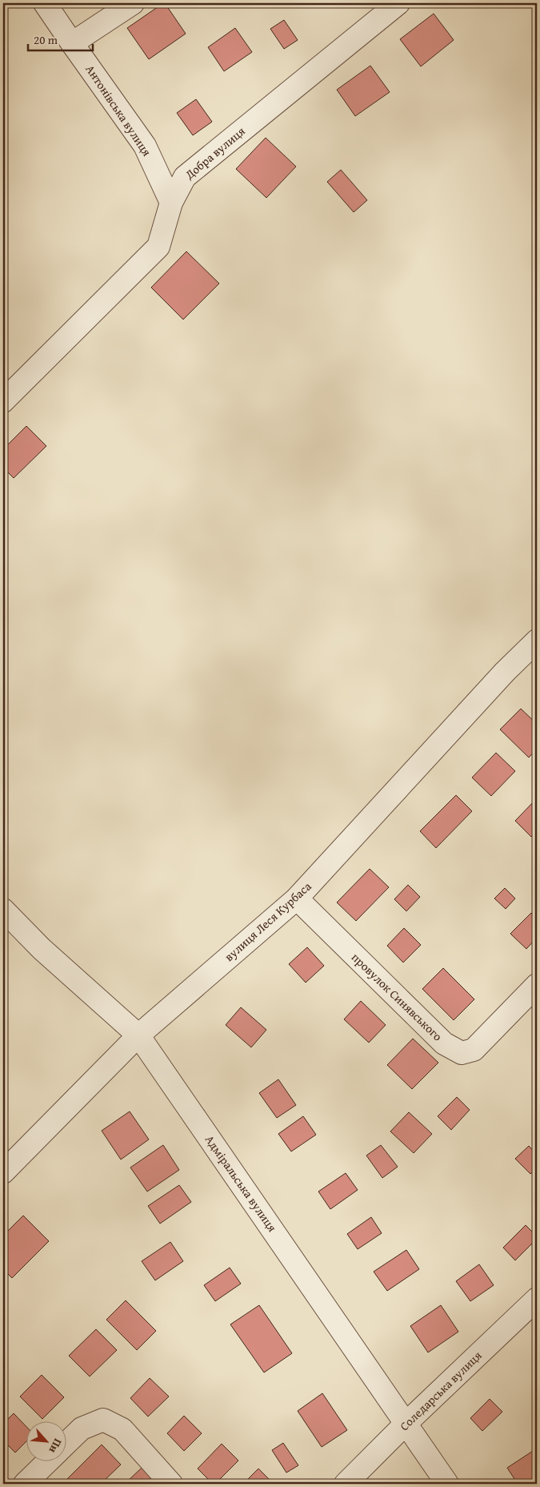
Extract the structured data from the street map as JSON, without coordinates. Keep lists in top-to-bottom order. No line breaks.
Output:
{"streets":{"street":["Антонівська вулиця","Добра вулиця","вулиця Леся Курбаса","провулок Синявського","Адміральська вулиця","Соледарська вулиця"]},"crossings":[["Антонівська вулиця","Добра вулиця"],["вулиця Леся Курбаса","провулок Синявського"],["вулиця Леся Курбаса","Адміральська вулиця"],["Адміральська вулиця","Соледарська вулиця"]],"scale_bar":"20 m","north":"bottom right"}
